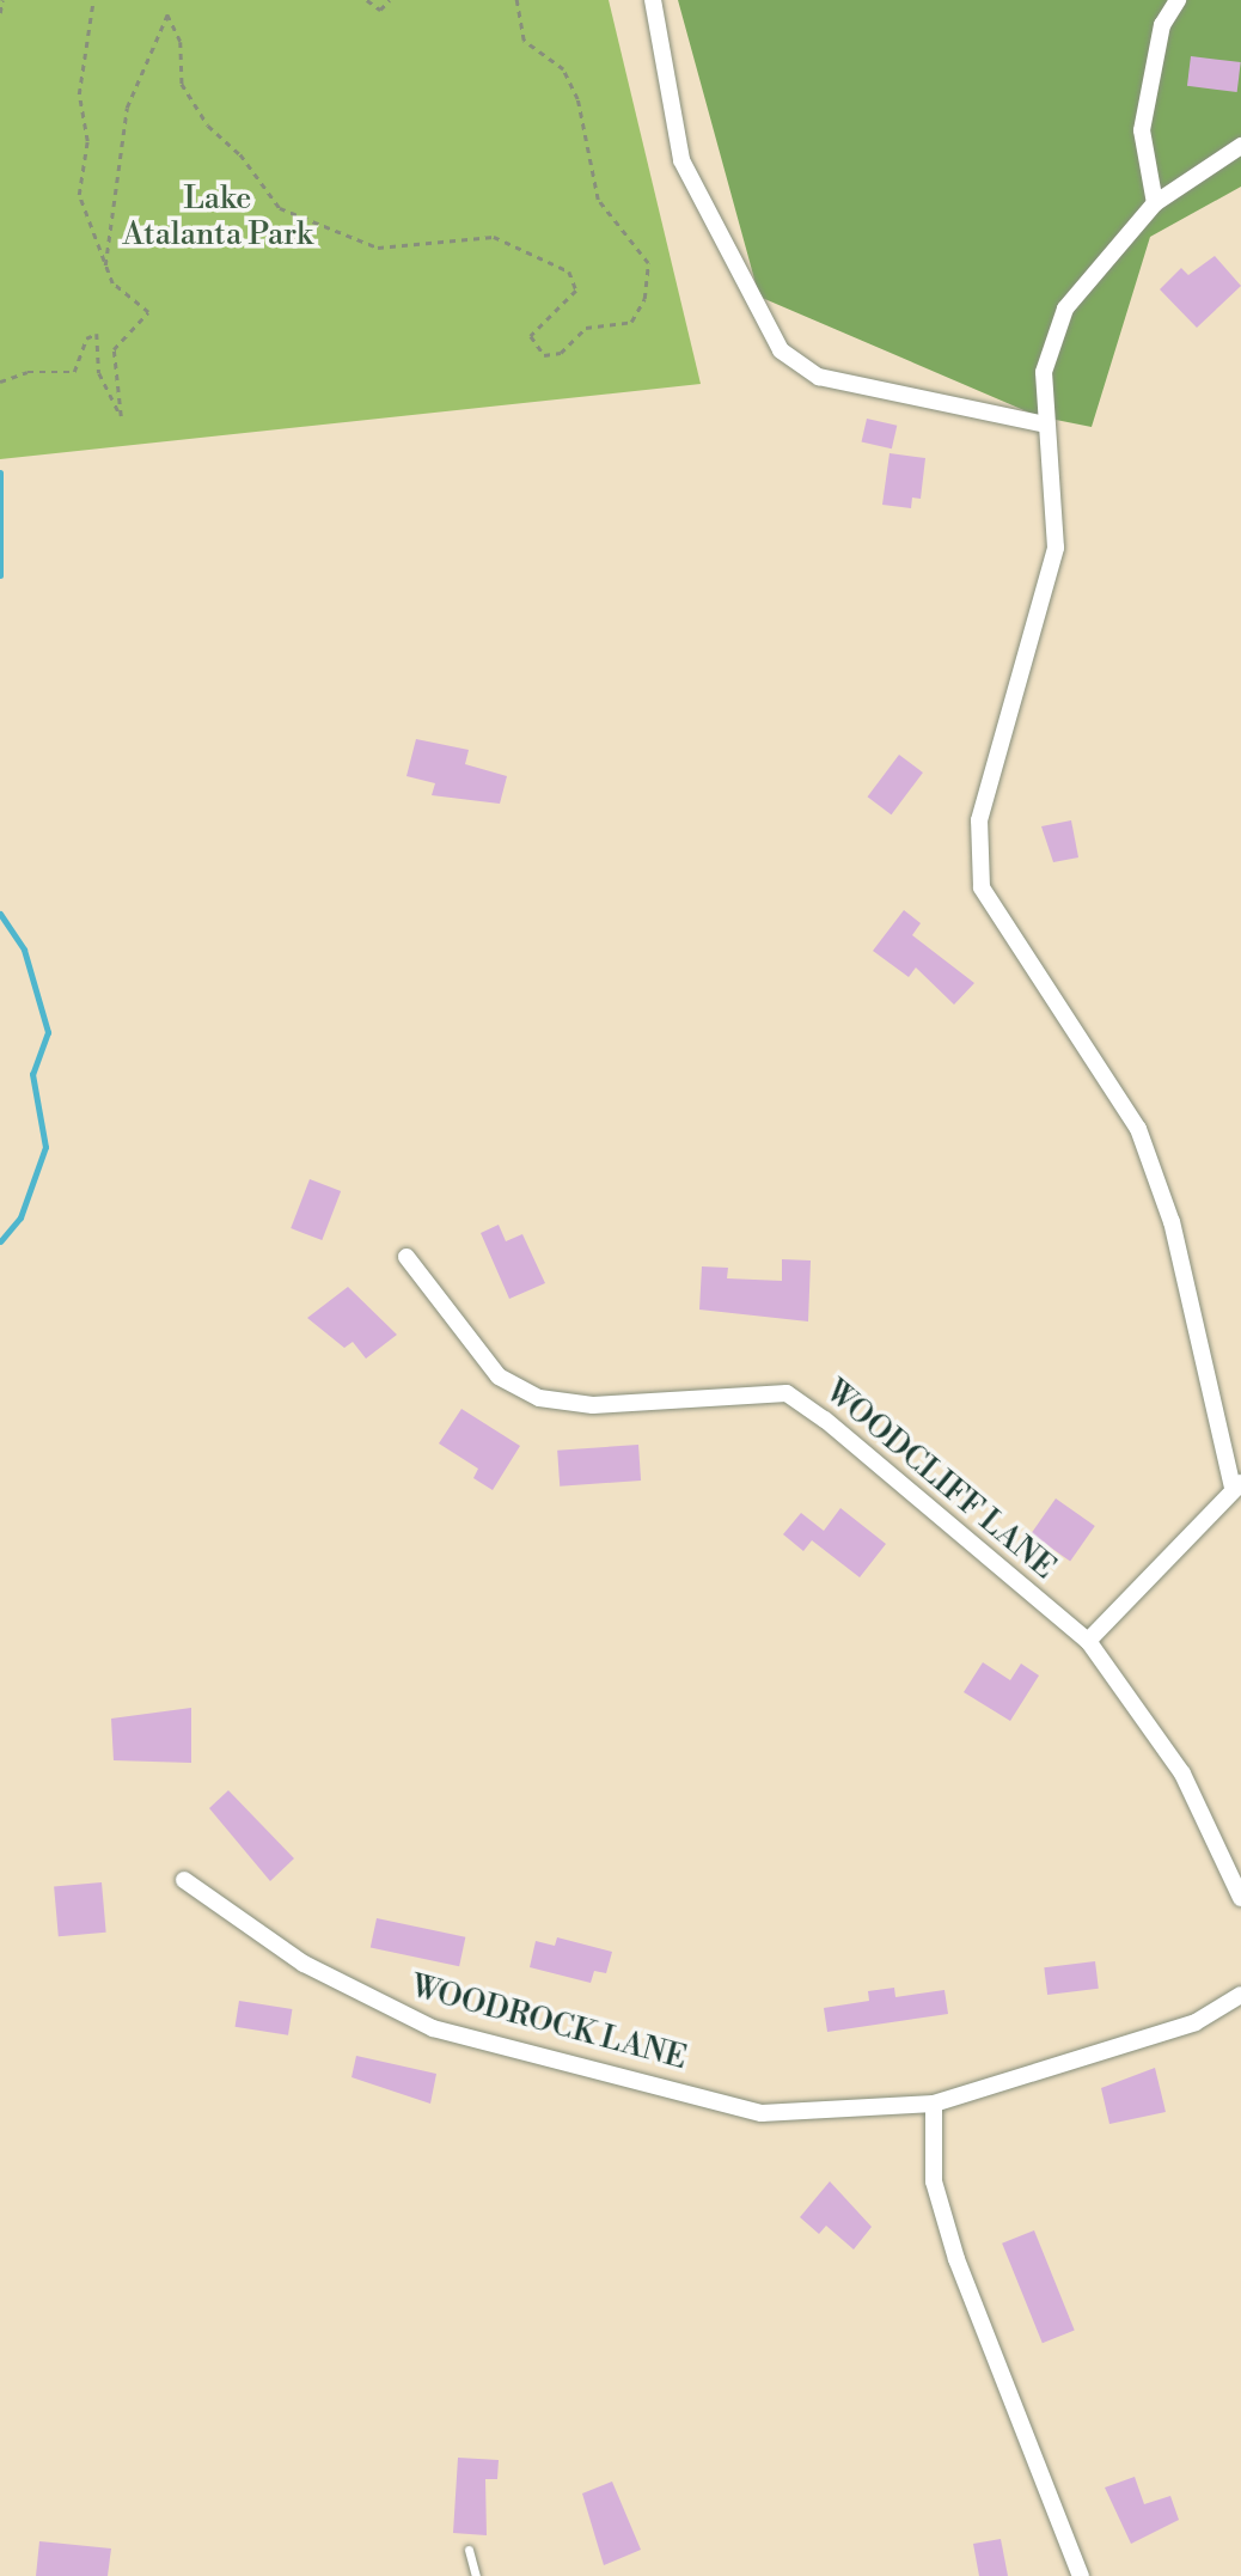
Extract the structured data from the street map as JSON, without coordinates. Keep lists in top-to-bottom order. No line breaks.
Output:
{"streets":{"street":["WOODCLIFF LANE","WOODROCK LANE"]},"parks":["Lake Atalanta Park"]}
